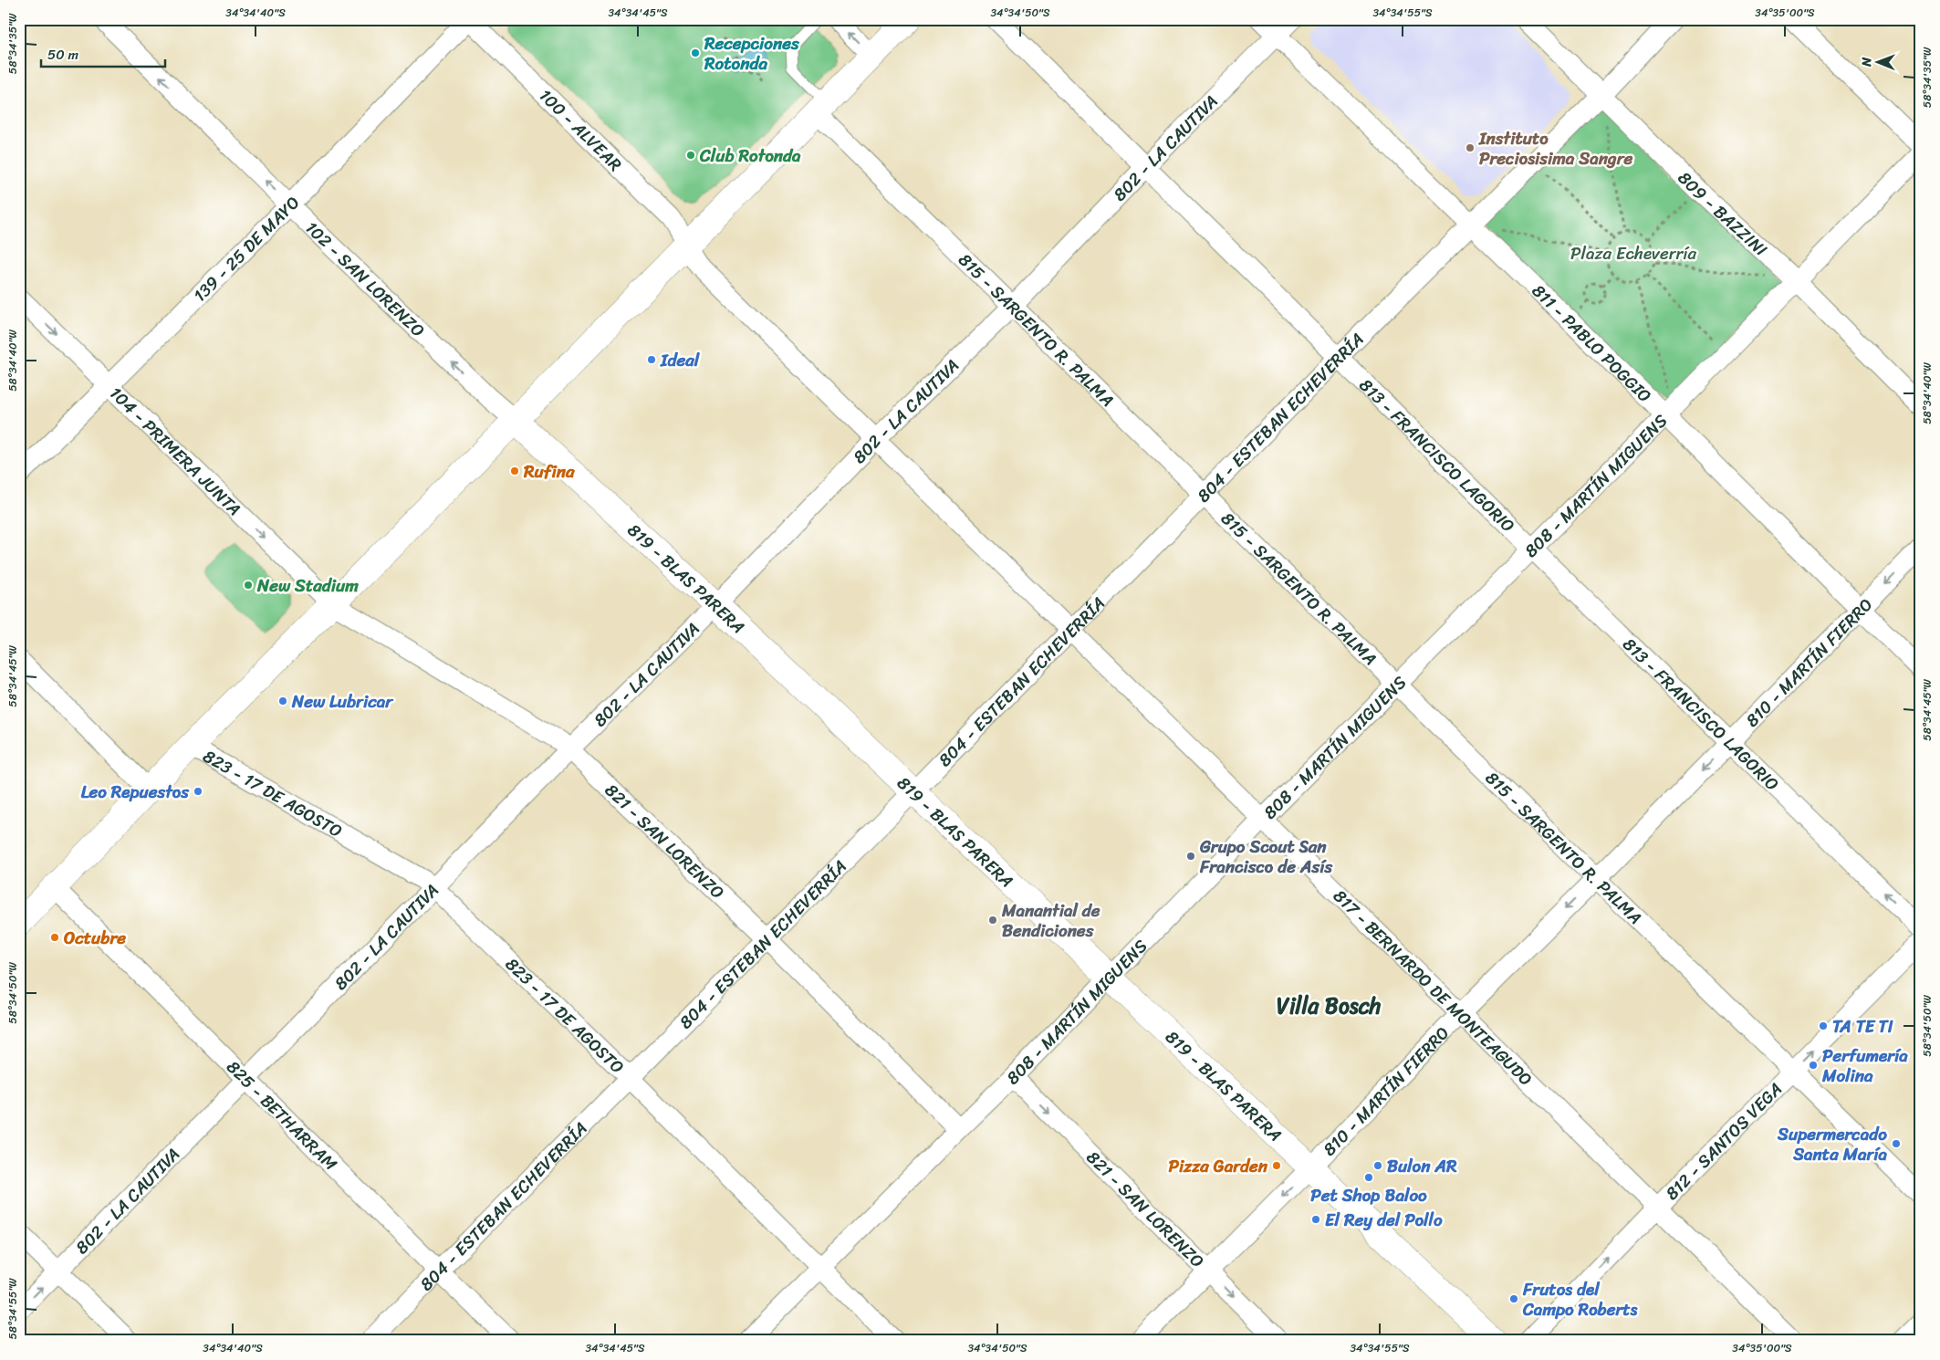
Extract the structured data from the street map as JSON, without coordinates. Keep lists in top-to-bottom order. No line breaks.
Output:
{"streets":{"street":["100 - ALVEAR","802 - LA CAUTIVA","809 - BAZZINI","139 - 25 DE MAYO","102 - SAN LORENZO","815 - SARGENTO R. PALMA","811 - PABLO POGGIO","804 - ESTEBAN ECHEVERRÍA","104 - PRIMERA JUNTA","813 - FRANCISCO LAGORIO","808 - MARTÍN MIGUENS","819 - BLAS PARERA","810 - MARTÍN FIERRO","823 - 17 DE AGOSTO","821 - SAN LORENZO","817 - BERNARDO DE MONTEAGUDO","825 - BETHARRAM","812 - SANTOS VEGA"]},"crossings":[["100 - ALVEAR","139 - 25 DE MAYO"],["100 - ALVEAR","817 - BERNARDO DE MONTEAGUDO"],["802 - LA CAUTIVA","815 - SARGENTO R. PALMA"],["802 - LA CAUTIVA","811 - PABLO POGGIO"],["802 - LA CAUTIVA","813 - FRANCISCO LAGORIO"],["802 - LA CAUTIVA","819 - BLAS PARERA"],["802 - LA CAUTIVA","823 - 17 DE AGOSTO"],["802 - LA CAUTIVA","821 - SAN LORENZO"],["802 - LA CAUTIVA","817 - BERNARDO DE MONTEAGUDO"],["802 - LA CAUTIVA","825 - BETHARRAM"],["809 - BAZZINI","804 - ESTEBAN ECHEVERRÍA"],["809 - BAZZINI","808 - MARTÍN MIGUENS"],["139 - 25 DE MAYO","102 - SAN LORENZO"],["139 - 25 DE MAYO","104 - PRIMERA JUNTA"],["102 - SAN LORENZO","819 - BLAS PARERA"],["815 - SARGENTO R. PALMA","804 - ESTEBAN ECHEVERRÍA"],["815 - SARGENTO R. PALMA","808 - MARTÍN MIGUENS"],["815 - SARGENTO R. PALMA","810 - MARTÍN FIERRO"],["815 - SARGENTO R. PALMA","812 - SANTOS VEGA"],["811 - PABLO POGGIO","804 - ESTEBAN ECHEVERRÍA"],["811 - PABLO POGGIO","808 - MARTÍN MIGUENS"],["811 - PABLO POGGIO","810 - MARTÍN FIERRO"],["804 - ESTEBAN ECHEVERRÍA","813 - FRANCISCO LAGORIO"],["804 - ESTEBAN ECHEVERRÍA","819 - BLAS PARERA"],["804 - ESTEBAN ECHEVERRÍA","823 - 17 DE AGOSTO"],["804 - ESTEBAN ECHEVERRÍA","821 - SAN LORENZO"],["804 - ESTEBAN ECHEVERRÍA","817 - BERNARDO DE MONTEAGUDO"],["804 - ESTEBAN ECHEVERRÍA","825 - BETHARRAM"],["104 - PRIMERA JUNTA","821 - SAN LORENZO"],["813 - FRANCISCO LAGORIO","808 - MARTÍN MIGUENS"],["813 - FRANCISCO LAGORIO","810 - MARTÍN FIERRO"],["808 - MARTÍN MIGUENS","819 - BLAS PARERA"],["808 - MARTÍN MIGUENS","823 - 17 DE AGOSTO"],["808 - MARTÍN MIGUENS","821 - SAN LORENZO"],["808 - MARTÍN MIGUENS","817 - BERNARDO DE MONTEAGUDO"],["819 - BLAS PARERA","810 - MARTÍN FIERRO"],["810 - MARTÍN FIERRO","821 - SAN LORENZO"],["810 - MARTÍN FIERRO","817 - BERNARDO DE MONTEAGUDO"],["817 - BERNARDO DE MONTEAGUDO","812 - SANTOS VEGA"]],"one_way":["102 - SAN LORENZO","104 - PRIMERA JUNTA","810 - MARTÍN FIERRO","812 - SANTOS VEGA"],"districts":["Villa Bosch"],"parks":["Plaza Echeverría"],"places":["Recepciones Rotonda","Instituto Preciosisima Sangre","Club Rotonda","Ideal","Rufina","New Stadium","New Lubricar","Leo Repuestos","Grupo Scout San Francisco de Asís","Manantial de Bendiciones","Octubre","TA TE TI","Perfumería Molina","Supermercado Santa María","Pizza Garden","Bulon AR","Pet Shop Baloo","El Rey del Pollo","Frutos del Campo Roberts"],"scale_bar":"50 m","north":"left","coordinates":["34°34'40\"S","34°34'45\"S","34°34'50\"S","34°34'55\"S","34°35'00\"S","58°34'35\"W","58°34'40\"W","58°34'45\"W","58°34'50\"W","58°34'55\"W"]}
